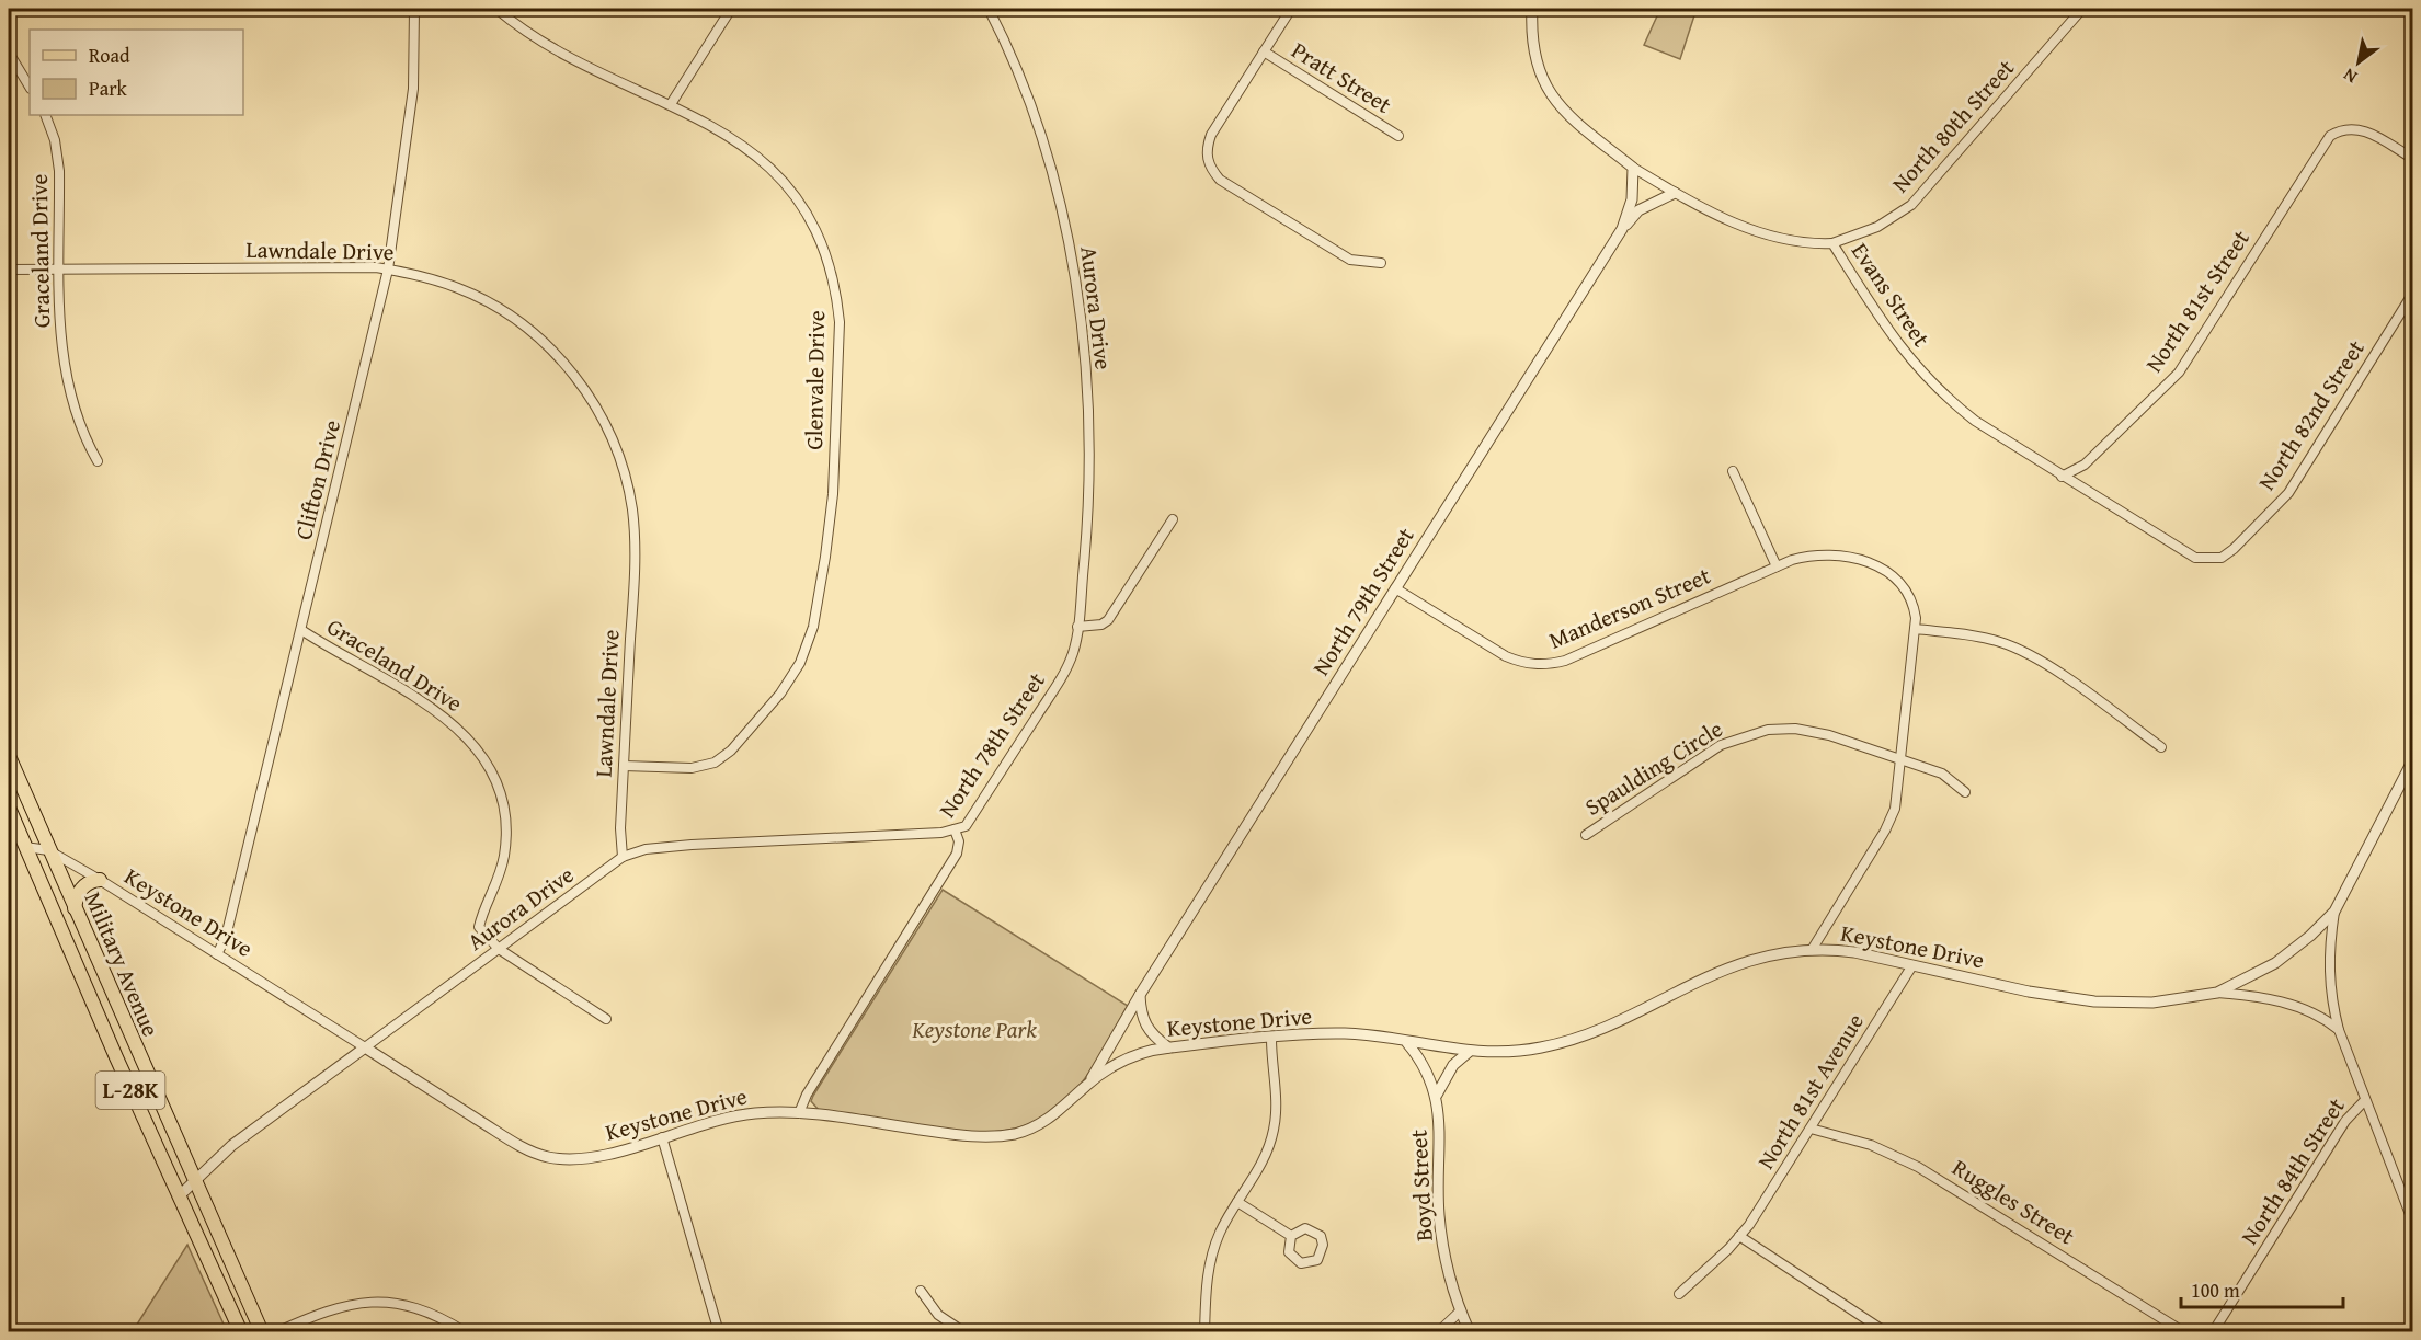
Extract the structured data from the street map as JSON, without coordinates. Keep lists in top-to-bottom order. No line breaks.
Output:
{"streets":{"main road":["Military Avenue","L-28K"],"street":["Pratt Street","North 80th Street","Graceland Drive","Lawndale Drive","Evans Street","North 81st Street","Aurora Drive","Glenvale Drive","North 82nd Street","Clifton Drive","North 79th Street","Manderson Street","North 78th Street","Spaulding Circle","Keystone Drive","North 81st Avenue","North 84th Street","Boyd Street","Ruggles Street"]},"crossings":[["North 80th Street","Evans Street"],["Graceland Drive","Lawndale Drive"],["Graceland Drive","Aurora Drive"],["Graceland Drive","Clifton Drive"],["Lawndale Drive","Aurora Drive"],["Lawndale Drive","Glenvale Drive"],["Lawndale Drive","Clifton Drive"],["Evans Street","North 81st Street"],["Evans Street","North 82nd Street"],["Evans Street","North 79th Street"],["Aurora Drive","North 78th Street"],["Aurora Drive","Keystone Drive"],["Aurora Drive","Military Avenue"],["Clifton Drive","Keystone Drive"],["North 79th Street","Manderson Street"],["North 79th Street","Keystone Drive"],["North 78th Street","Keystone Drive"],["Keystone Drive","Military Avenue"],["Keystone Drive","North 81st Avenue"],["Keystone Drive","Boyd Street"],["North 81st Avenue","Ruggles Street"]],"parks":["Keystone Park"],"legend":["Road","Park"],"scale_bar":"100 m","north":"bottom left"}
